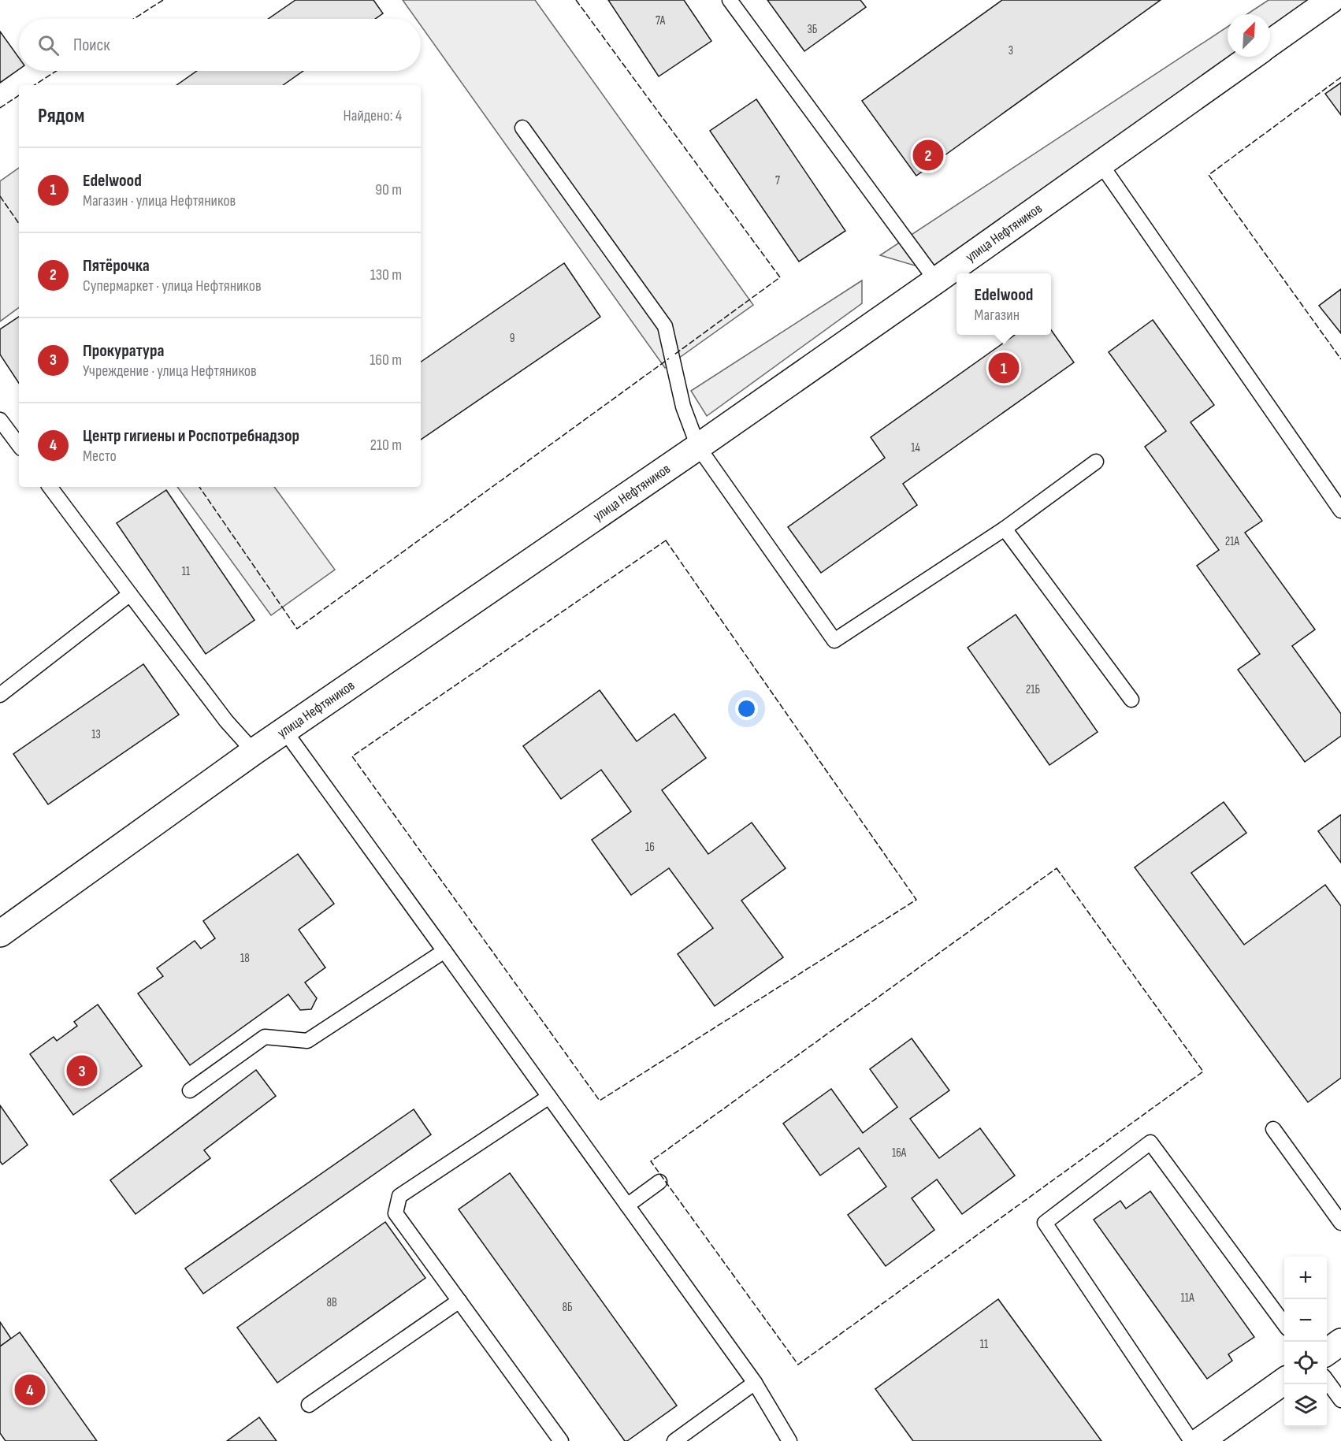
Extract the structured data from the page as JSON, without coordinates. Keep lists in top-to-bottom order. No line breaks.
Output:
{"streets":{"main road":["улица Нефтяников"]},"house_numbers":["7А","3Б","3","7","9","14","21А","11","21Б","13","16","18","16А","11А","8В","8Б","11"],"north":"top right","page":{"search":"Поиск","heading":["Рядом","Найдено: 4"],"pins":["2","1","3","4"],"list":[{"mark":"1","name":"Edelwood","note":"Магазин · улица Нефтяников","value":"90 m"},{"mark":"2","name":"Пятёрочка","note":"Супермаркет · улица Нефтяников","value":"130 m"},{"mark":"3","name":"Прокуратура","note":"Учреждение · улица Нефтяников","value":"160 m"},{"mark":"4","name":"Центр гигиены и Роспотребнадзор","note":"Место","value":"210 m"}],"popup":["Edelwood","Магазин"],"map_buttons":["+","−"]}}
